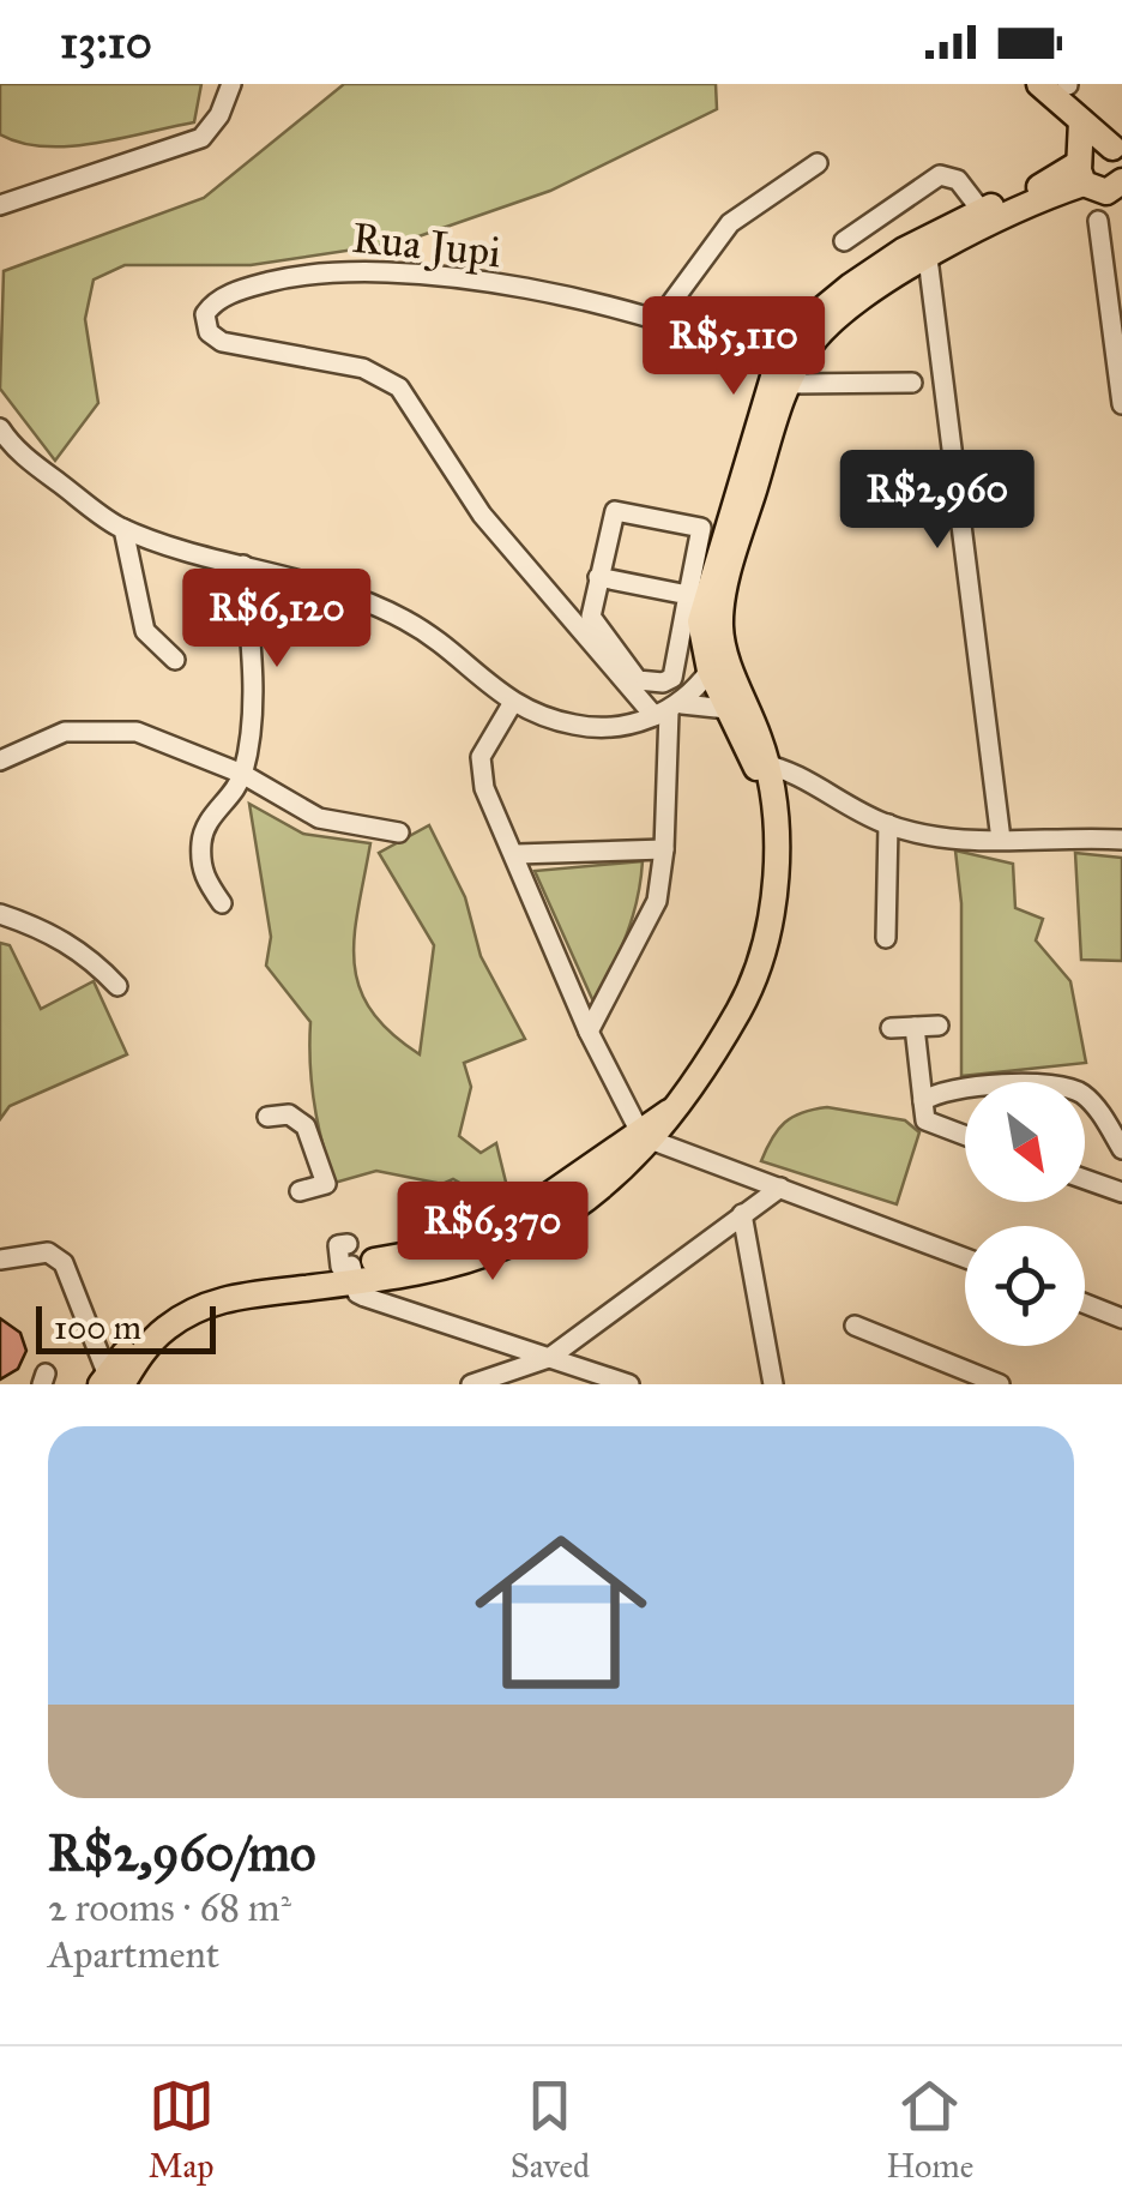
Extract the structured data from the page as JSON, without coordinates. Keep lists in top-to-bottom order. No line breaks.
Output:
{"streets":{"street":["Rua Jupi"]},"scale_bar":"100 m","north":"bottom right","page":{"status":"13:10","price":["R$5,110","R$2,960","R$6,120","R$6,370"],"scale":"100 m","list":[{"name":"R$2,960/mo","note":"2 rooms · 68 m² · Apartment"}],"tabs":["Map","Saved","Home"]}}
